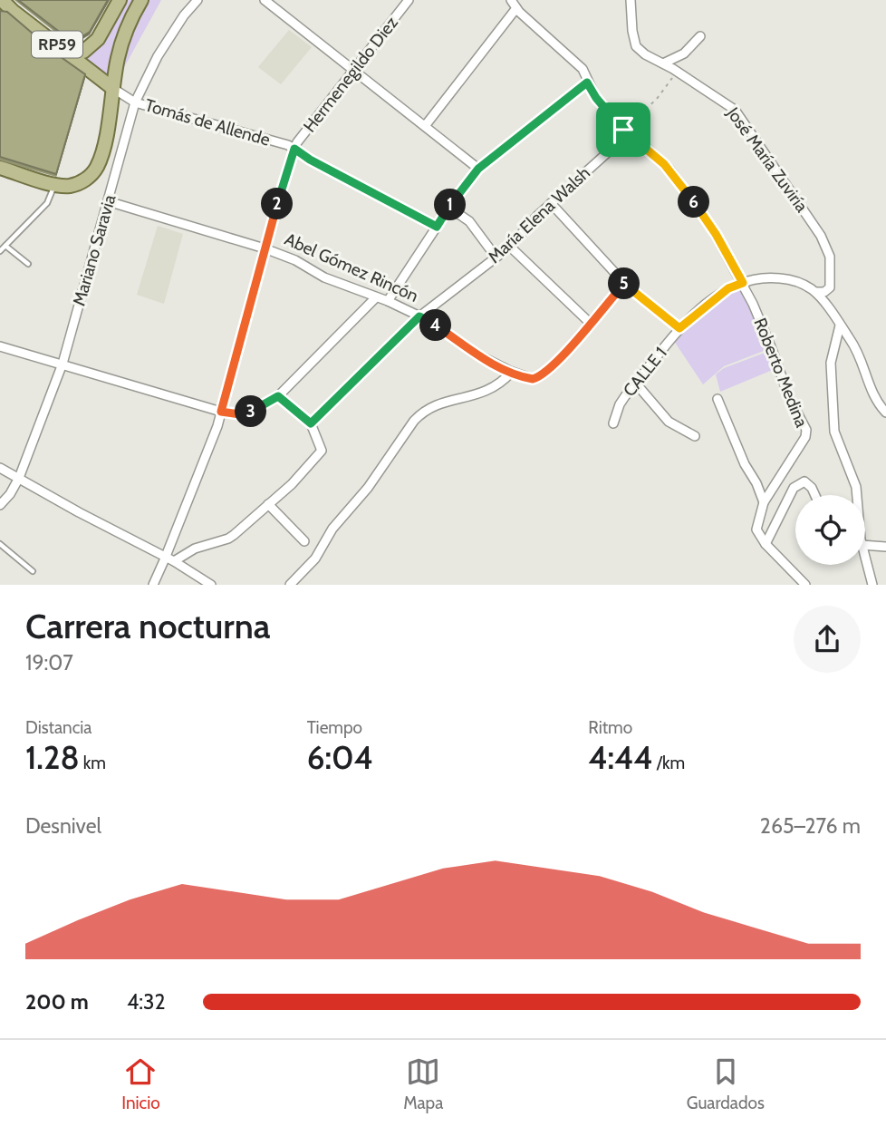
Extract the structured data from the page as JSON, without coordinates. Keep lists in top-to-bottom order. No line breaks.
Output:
{"streets":{"main road":["RP59"],"street":["Hermenegildo Diez","Tomás de Allende","José María Zuviría","María Elena Walsh","Mariano Saravia","Abel Gómez Rincón","CALLE 1","Roberto Medina"]},"crossings":[["RP59","Tomás de Allende"],["Hermenegildo Diez","Tomás de Allende"],["Hermenegildo Diez","Abel Gómez Rincón"],["Tomás de Allende","Mariano Saravia"],["José María Zuviría","CALLE 1"],["María Elena Walsh","Abel Gómez Rincón"],["Mariano Saravia","Abel Gómez Rincón"],["CALLE 1","Roberto Medina"]],"page":{"pins":["6","2","1","5","4","3"],"heading":["Carrera nocturna","19:07"],"stats":[["Distancia","1.28 km"],["Tiempo","6:04"],["Ritmo","4:44 /km"]],"chart":["Desnivel","265–276 m"],"list":[{"name":"200 m","note":"4:32"}],"tabs":["Inicio","Mapa","Guardados"]}}
